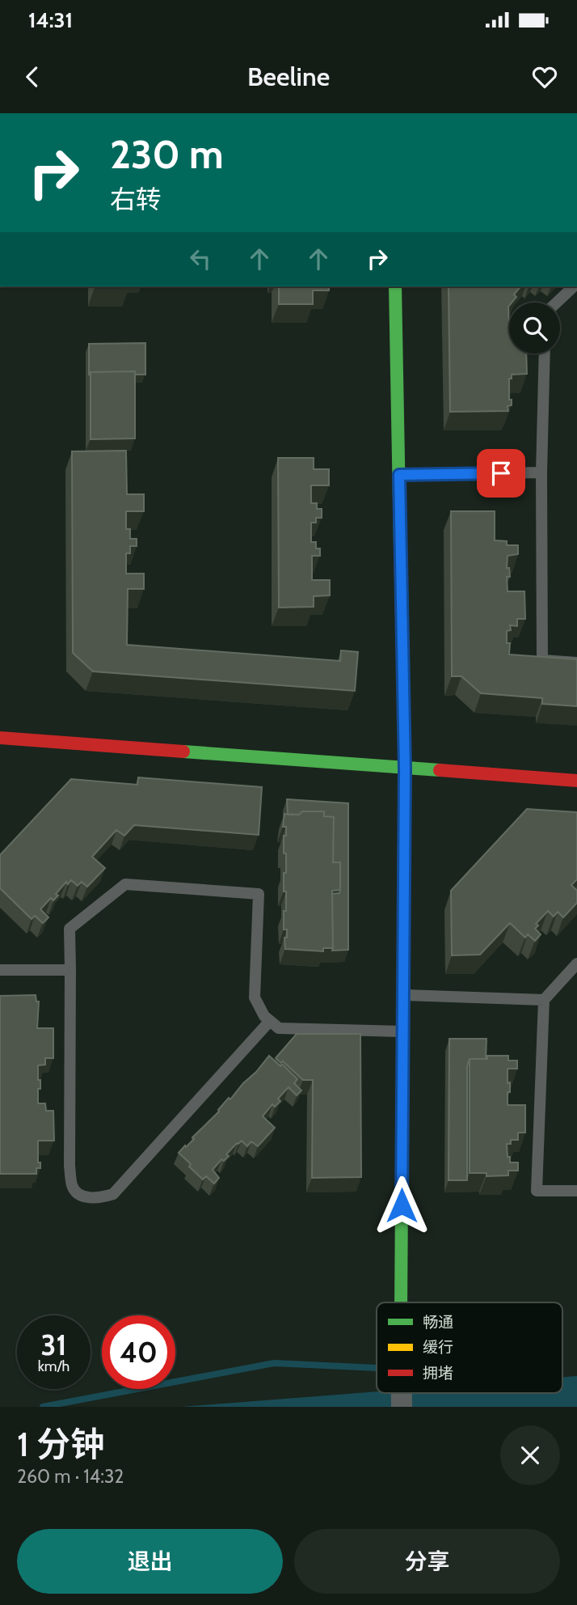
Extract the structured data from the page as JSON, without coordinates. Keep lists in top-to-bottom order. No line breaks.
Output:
{"legend":["畅通","缓行","拥堵"],"page":{"status":"14:31","header":"Beeline","turn":["230 m","右转"],"speed":"31 km/h","limit":"40","heading":["1 分钟","260 m · 14:32"],"buttons":["退出","分享"]}}
